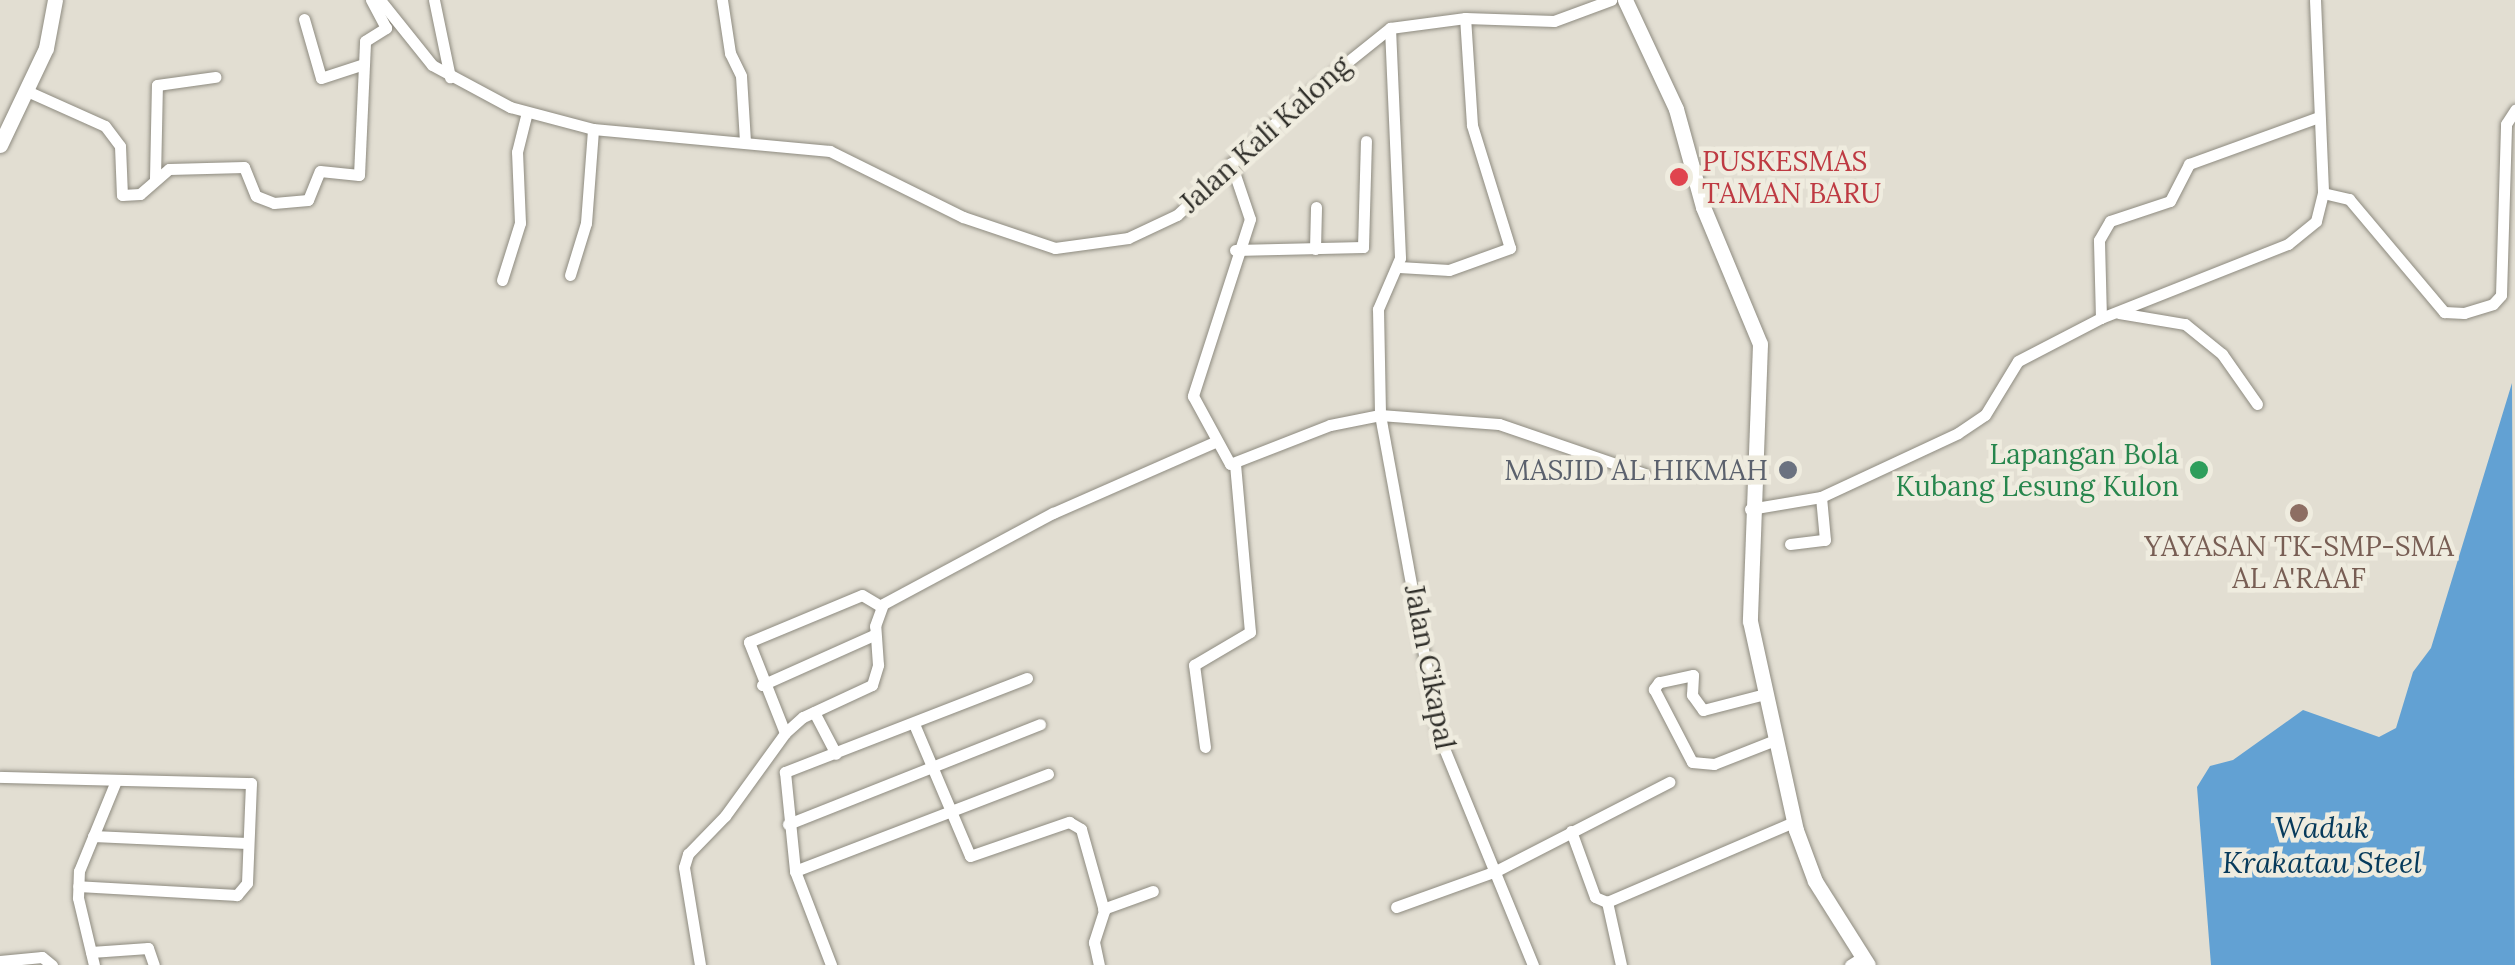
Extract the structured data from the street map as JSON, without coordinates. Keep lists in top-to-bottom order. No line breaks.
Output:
{"streets":{"street":["Jalan Kali Kalong","Jalan Cikapal"]},"water":["Waduk Krakatau Steel"],"places":["PUSKESMAS TAMAN BARU","MASJID AL HIKMAH","Lapangan Bola Kubang Lesung Kulon","YAYASAN TK-SMP-SMA AL A'RAAF"]}
